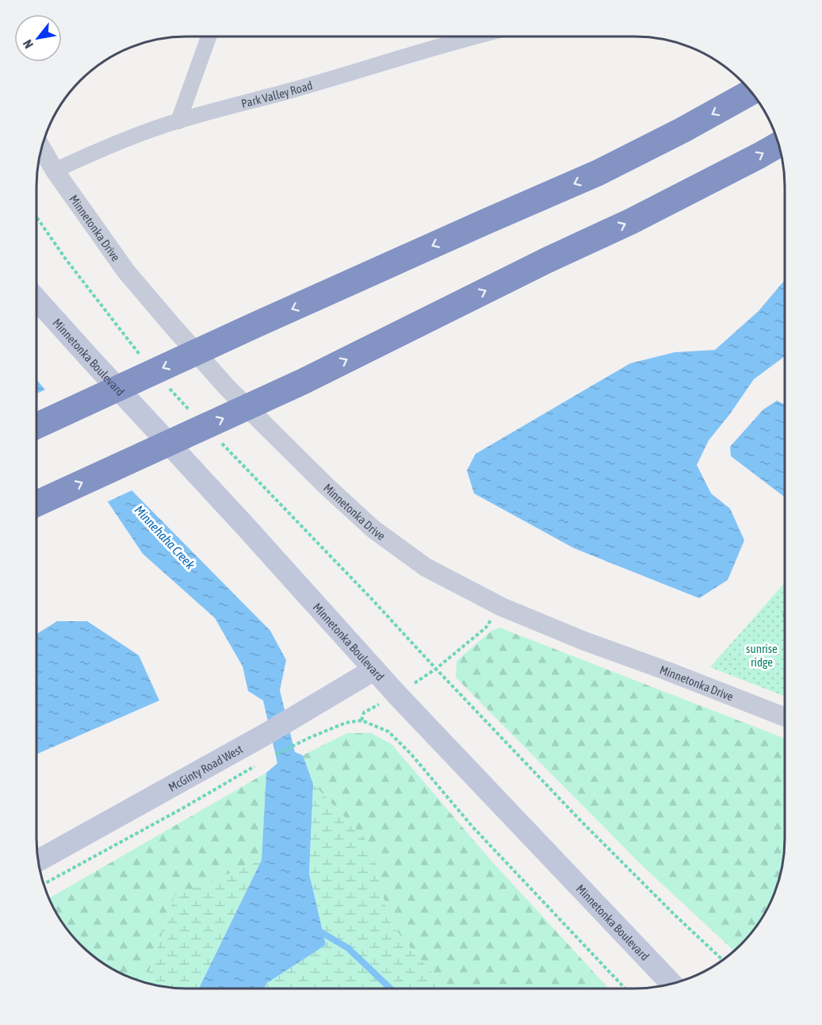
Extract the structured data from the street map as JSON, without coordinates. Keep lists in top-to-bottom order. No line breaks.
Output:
{"streets":{"main road":["Minnetonka Boulevard","McGinty Road West"],"street":["Park Valley Road","Minnetonka Drive"]},"crossings":[["Park Valley Road","Minnetonka Drive"],["Minnetonka Boulevard","McGinty Road West"]],"water":["Minnehaha Creek"],"parks":["sunrise ridge"],"north":"bottom left"}
